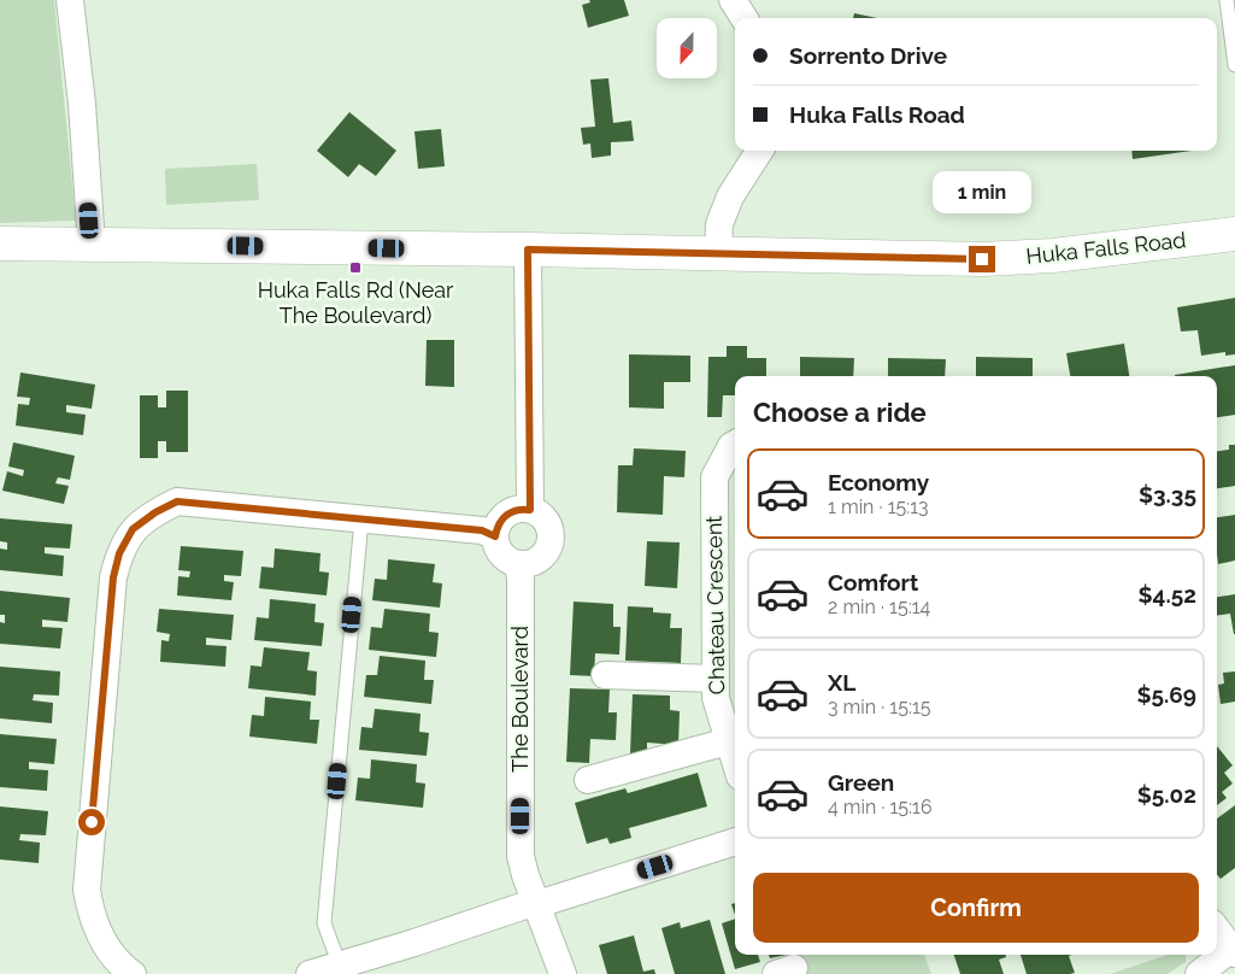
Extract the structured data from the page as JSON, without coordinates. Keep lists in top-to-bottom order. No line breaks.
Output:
{"streets":{"street":["Huka Falls Road","Chateau Crescent","The Boulevard"]},"places":{"transit":["Huka Falls Rd (Near The Boulevard)"]},"north":"bottom","page":{"banner":["Sorrento Drive","Huka Falls Road"],"bubble":"1 min","heading":"Choose a ride","list":[{"name":"Economy","note":"1 min · 15:13","value":"$3.35"},{"name":"Comfort","note":"2 min · 15:14","value":"$4.52"},{"name":"XL","note":"3 min · 15:15","value":"$5.69"},{"name":"Green","note":"4 min · 15:16","value":"$5.02"}],"buttons":"Confirm"}}
